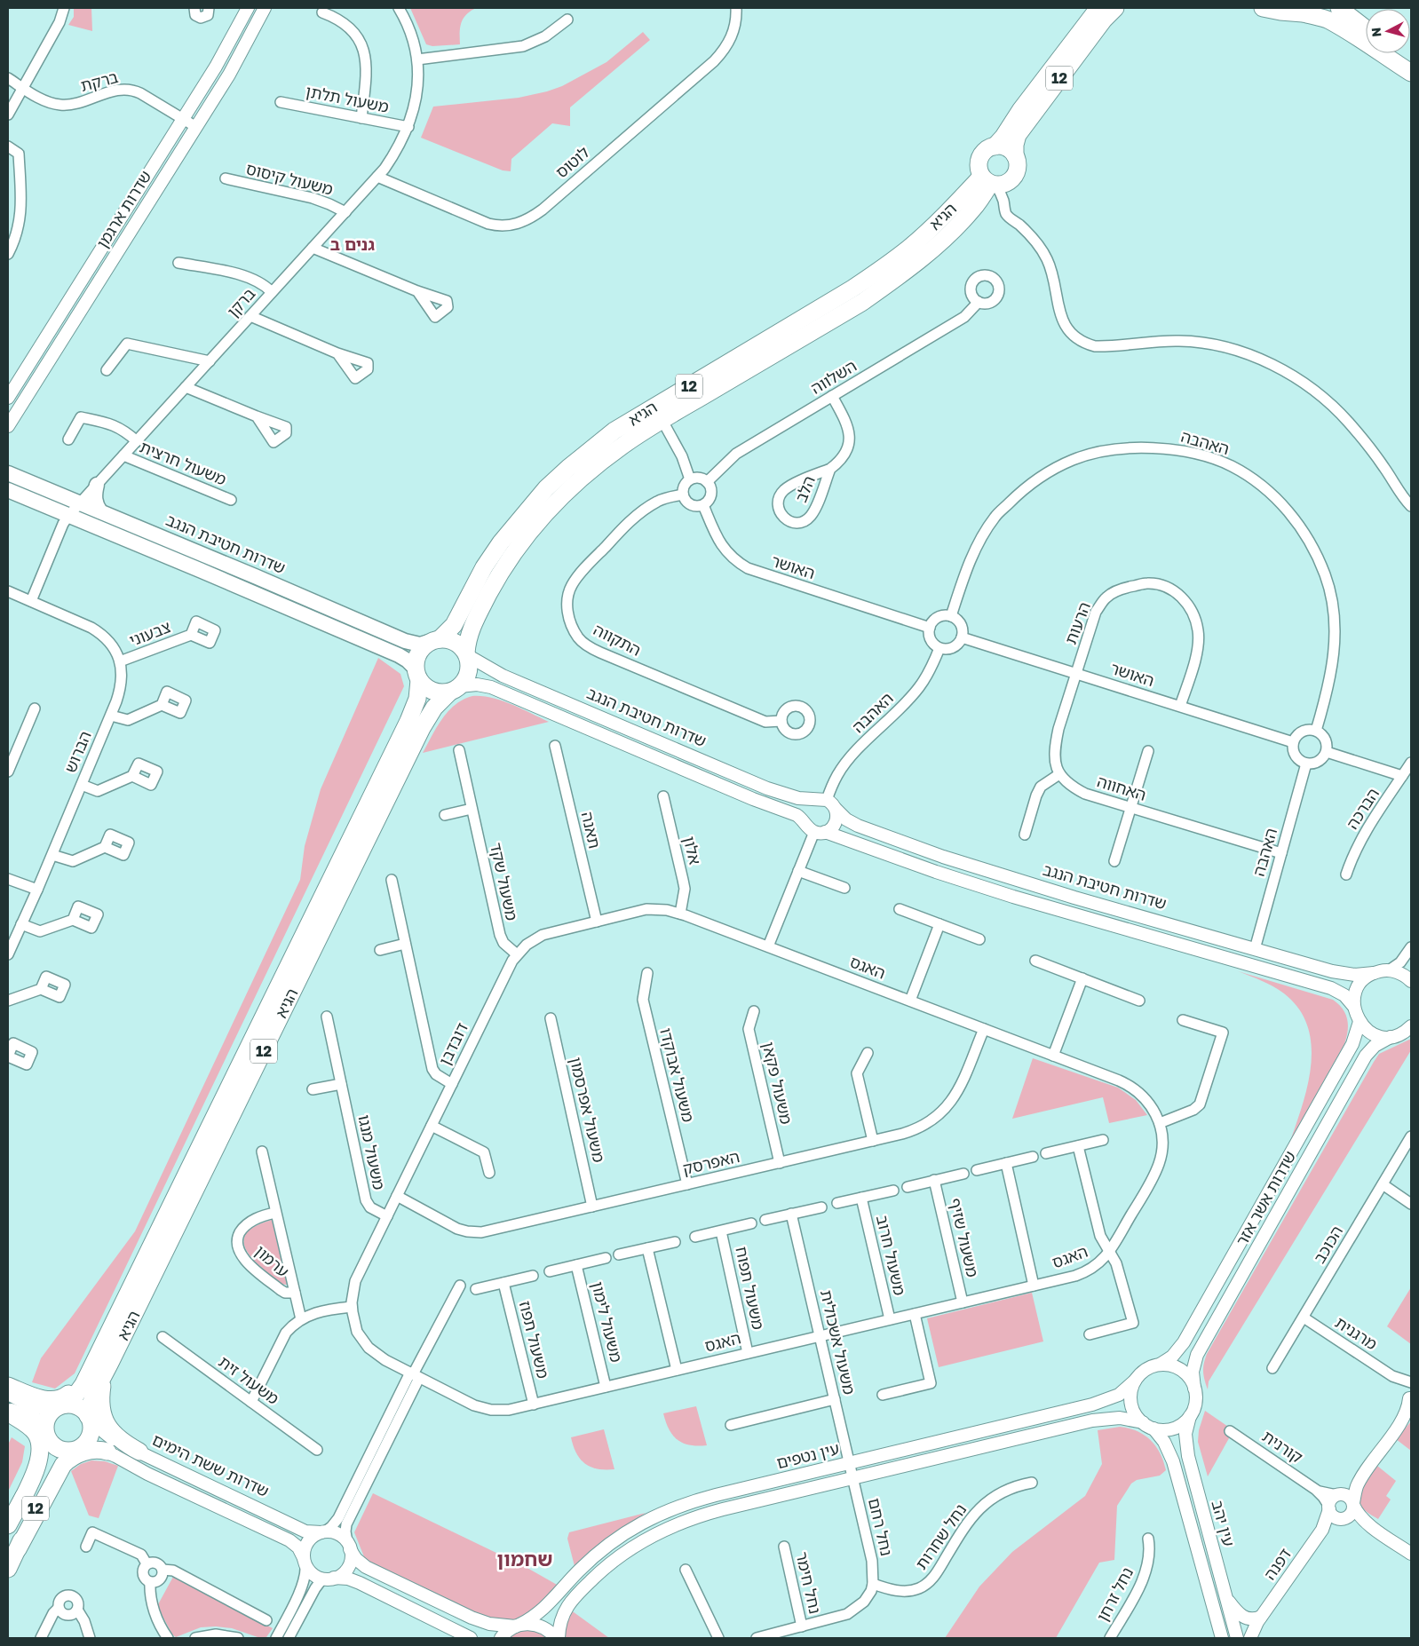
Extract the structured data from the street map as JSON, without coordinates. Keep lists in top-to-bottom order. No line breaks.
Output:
{"streets":{"highway":["12","הגיא"],"main road":["שדרות חטיבת הנגב"],"street":["ברקת","משעול תלתן","לוטוס","משעול קיסוס","שדרות ארגמן","ברקן","השלווה","האהבה","משעול חרצית","הלב","האושר","הרעות","צבעוני","התקווה","הברוש","האחווה","הברכה","תאנה","אלון","משעול שקד","האגס","דובדבן","משעול אבוקדו","משעול פקאן","משעול אפרסמון","משעול מנגו","האפרסק","שדרות אשר אזר","משעול שזיף","הכוכב","משעול חרוב","ערמון","משעול תפוח","משעול לימון","מרגנית","משעול תפוז","משעול אשכולית","משעול זית","קורנית","עין נטפים","שדרות ששת הימים","עין יהב","נחל רחם","נחל שחרות","דפנה","נחל חימר","נחל זרחן"]},"crossings":[["12","הגיא"],["12","שדרות חטיבת הנגב"],["12","שדרות ששת הימים"],["ברקת","שדרות ארגמן"],["משעול תלתן","ברקן"],["לוטוס","ברקן"],["משעול קיסוס","ברקן"],["הגיא","שדרות חטיבת הנגב"],["הגיא","שדרות ששת הימים"],["ברקן","משעול חרצית"],["ברקן","שדרות חטיבת הנגב"],["ברקן","הברוש"],["השלווה","הלב"],["השלווה","האושר"],["השלווה","התקווה"],["האהבה","שדרות חטיבת הנגב"],["האהבה","האושר"],["האהבה","האחווה"],["האושר","הרעות"],["האושר","התקווה"],["צבעוני","הברוש"],["תאנה","דובדבן"],["אלון","דובדבן"],["משעול שקד","דובדבן"],["האגס","דובדבן"],["האגס","האפרסק"],["האגס","משעול שזיף"],["האגס","משעול חרוב"],["האגס","משעול תפוח"],["האגס","משעול לימון"],["האגס","משעול תפוז"],["האגס","משעול אשכולית"],["דובדבן","משעול מנגו"],["דובדבן","האפרסק"],["משעול אבוקדו","האפרסק"],["משעול פקאן","האפרסק"],["משעול אפרסמון","האפרסק"],["שדרות אשר אזר","עין נטפים"],["שדרות אשר אזר","עין יהב"],["הכוכב","מרגנית"],["משעול אשכולית","עין נטפים"],["משעול אשכולית","נחל רחם"],["קורנית","דפנה"],["עין נטפים","עין יהב"],["עין נטפים","נחל רחם"],["נחל רחם","נחל שחרות"]],"districts":["גנים ב","שחמון"],"north":"left"}
